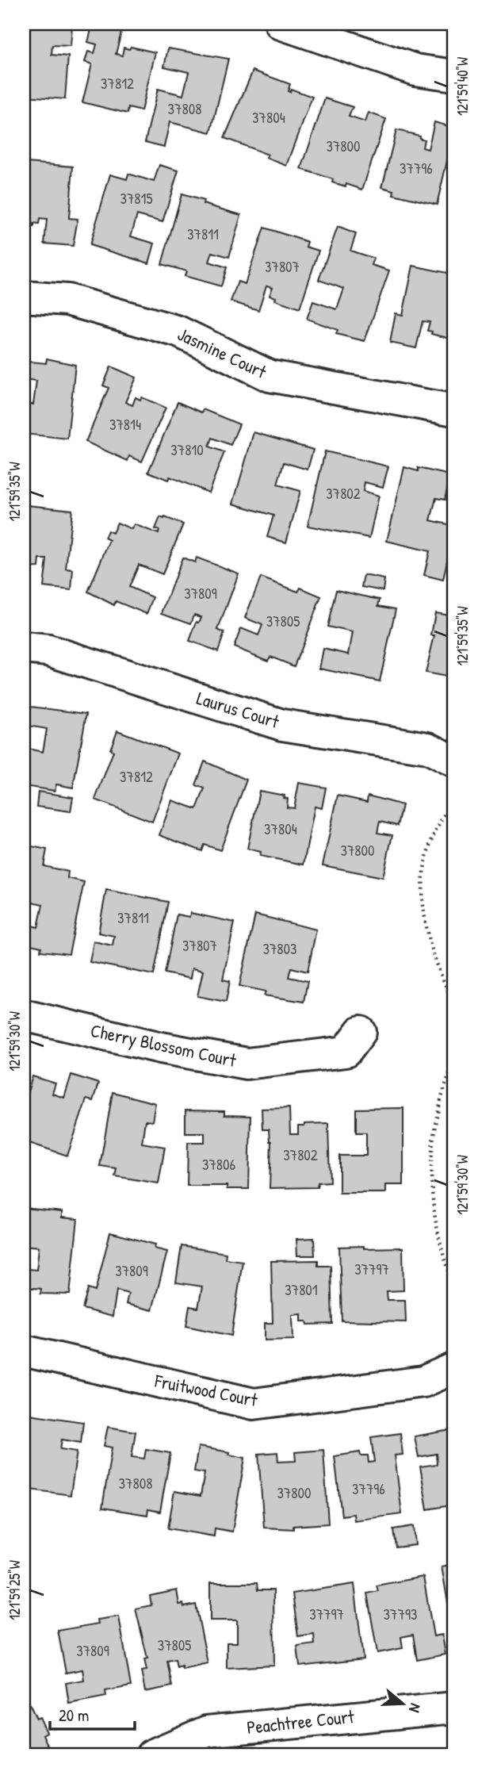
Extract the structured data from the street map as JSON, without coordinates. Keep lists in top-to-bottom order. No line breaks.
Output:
{"streets":{"street":["Jasmine Court","Laurus Court","Cherry Blossom Court","Fruitwood Court","Peachtree Court"]},"house_numbers":["37812","37808","37804","37800","37796","37815","37811","37807","37814","37810","37802","37809","37805","37812","37804","37800","37811","37807","37803","37802","37806","37797","37809","37801","37808","37796","37800","37797","37793","37805","37809"],"scale_bar":"20 m","north":"right","coordinates":["121°59'40\"W","121°59'35\"W","121°59'30\"W","121°59'25\"W"]}
